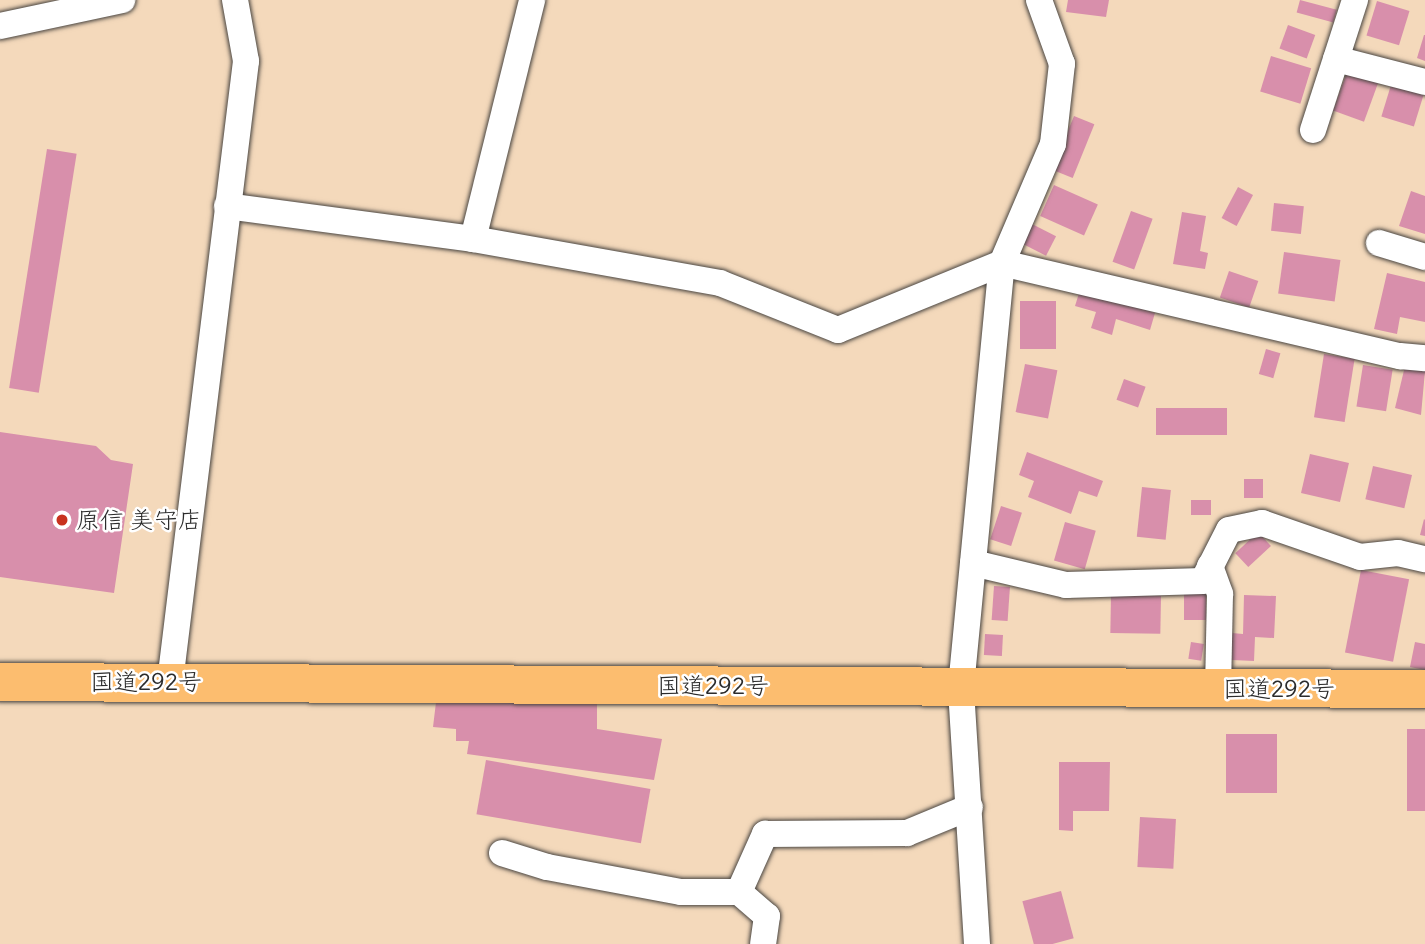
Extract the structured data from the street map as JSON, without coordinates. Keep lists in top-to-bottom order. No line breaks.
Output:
{"streets":{"highway":["国道292号"]},"places":["原信 美守店"]}
